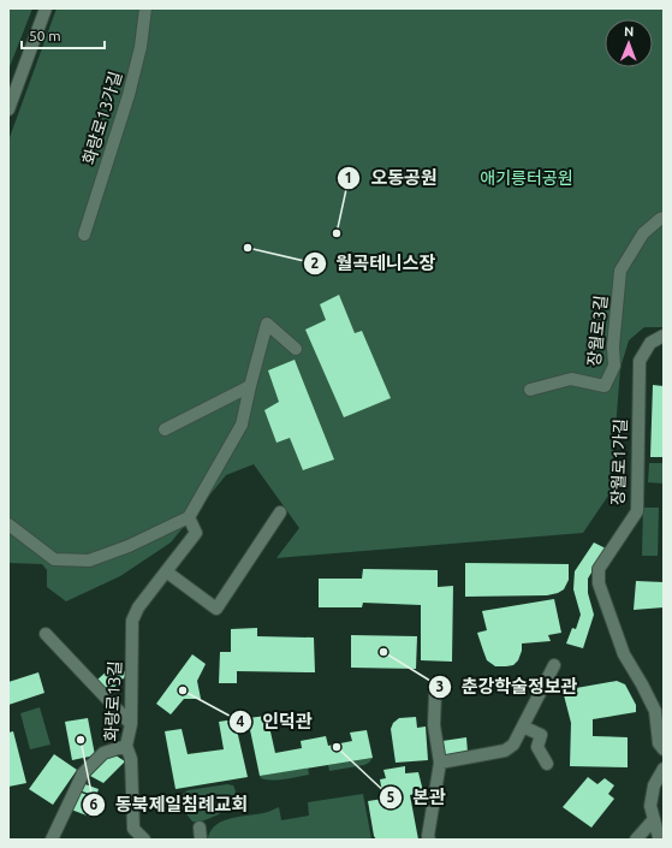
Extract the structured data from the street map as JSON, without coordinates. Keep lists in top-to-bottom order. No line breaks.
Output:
{"streets":{"street":["화랑로13가길","장월로3길","장월로1가길","화랑로13길"]},"parks":["애기릉터공원"],"places":["오동공원","월곡테니스장","춘강학술정보관","인덕관","동북제일침례교회","본관"],"scale_bar":"50 m","north":"top"}
